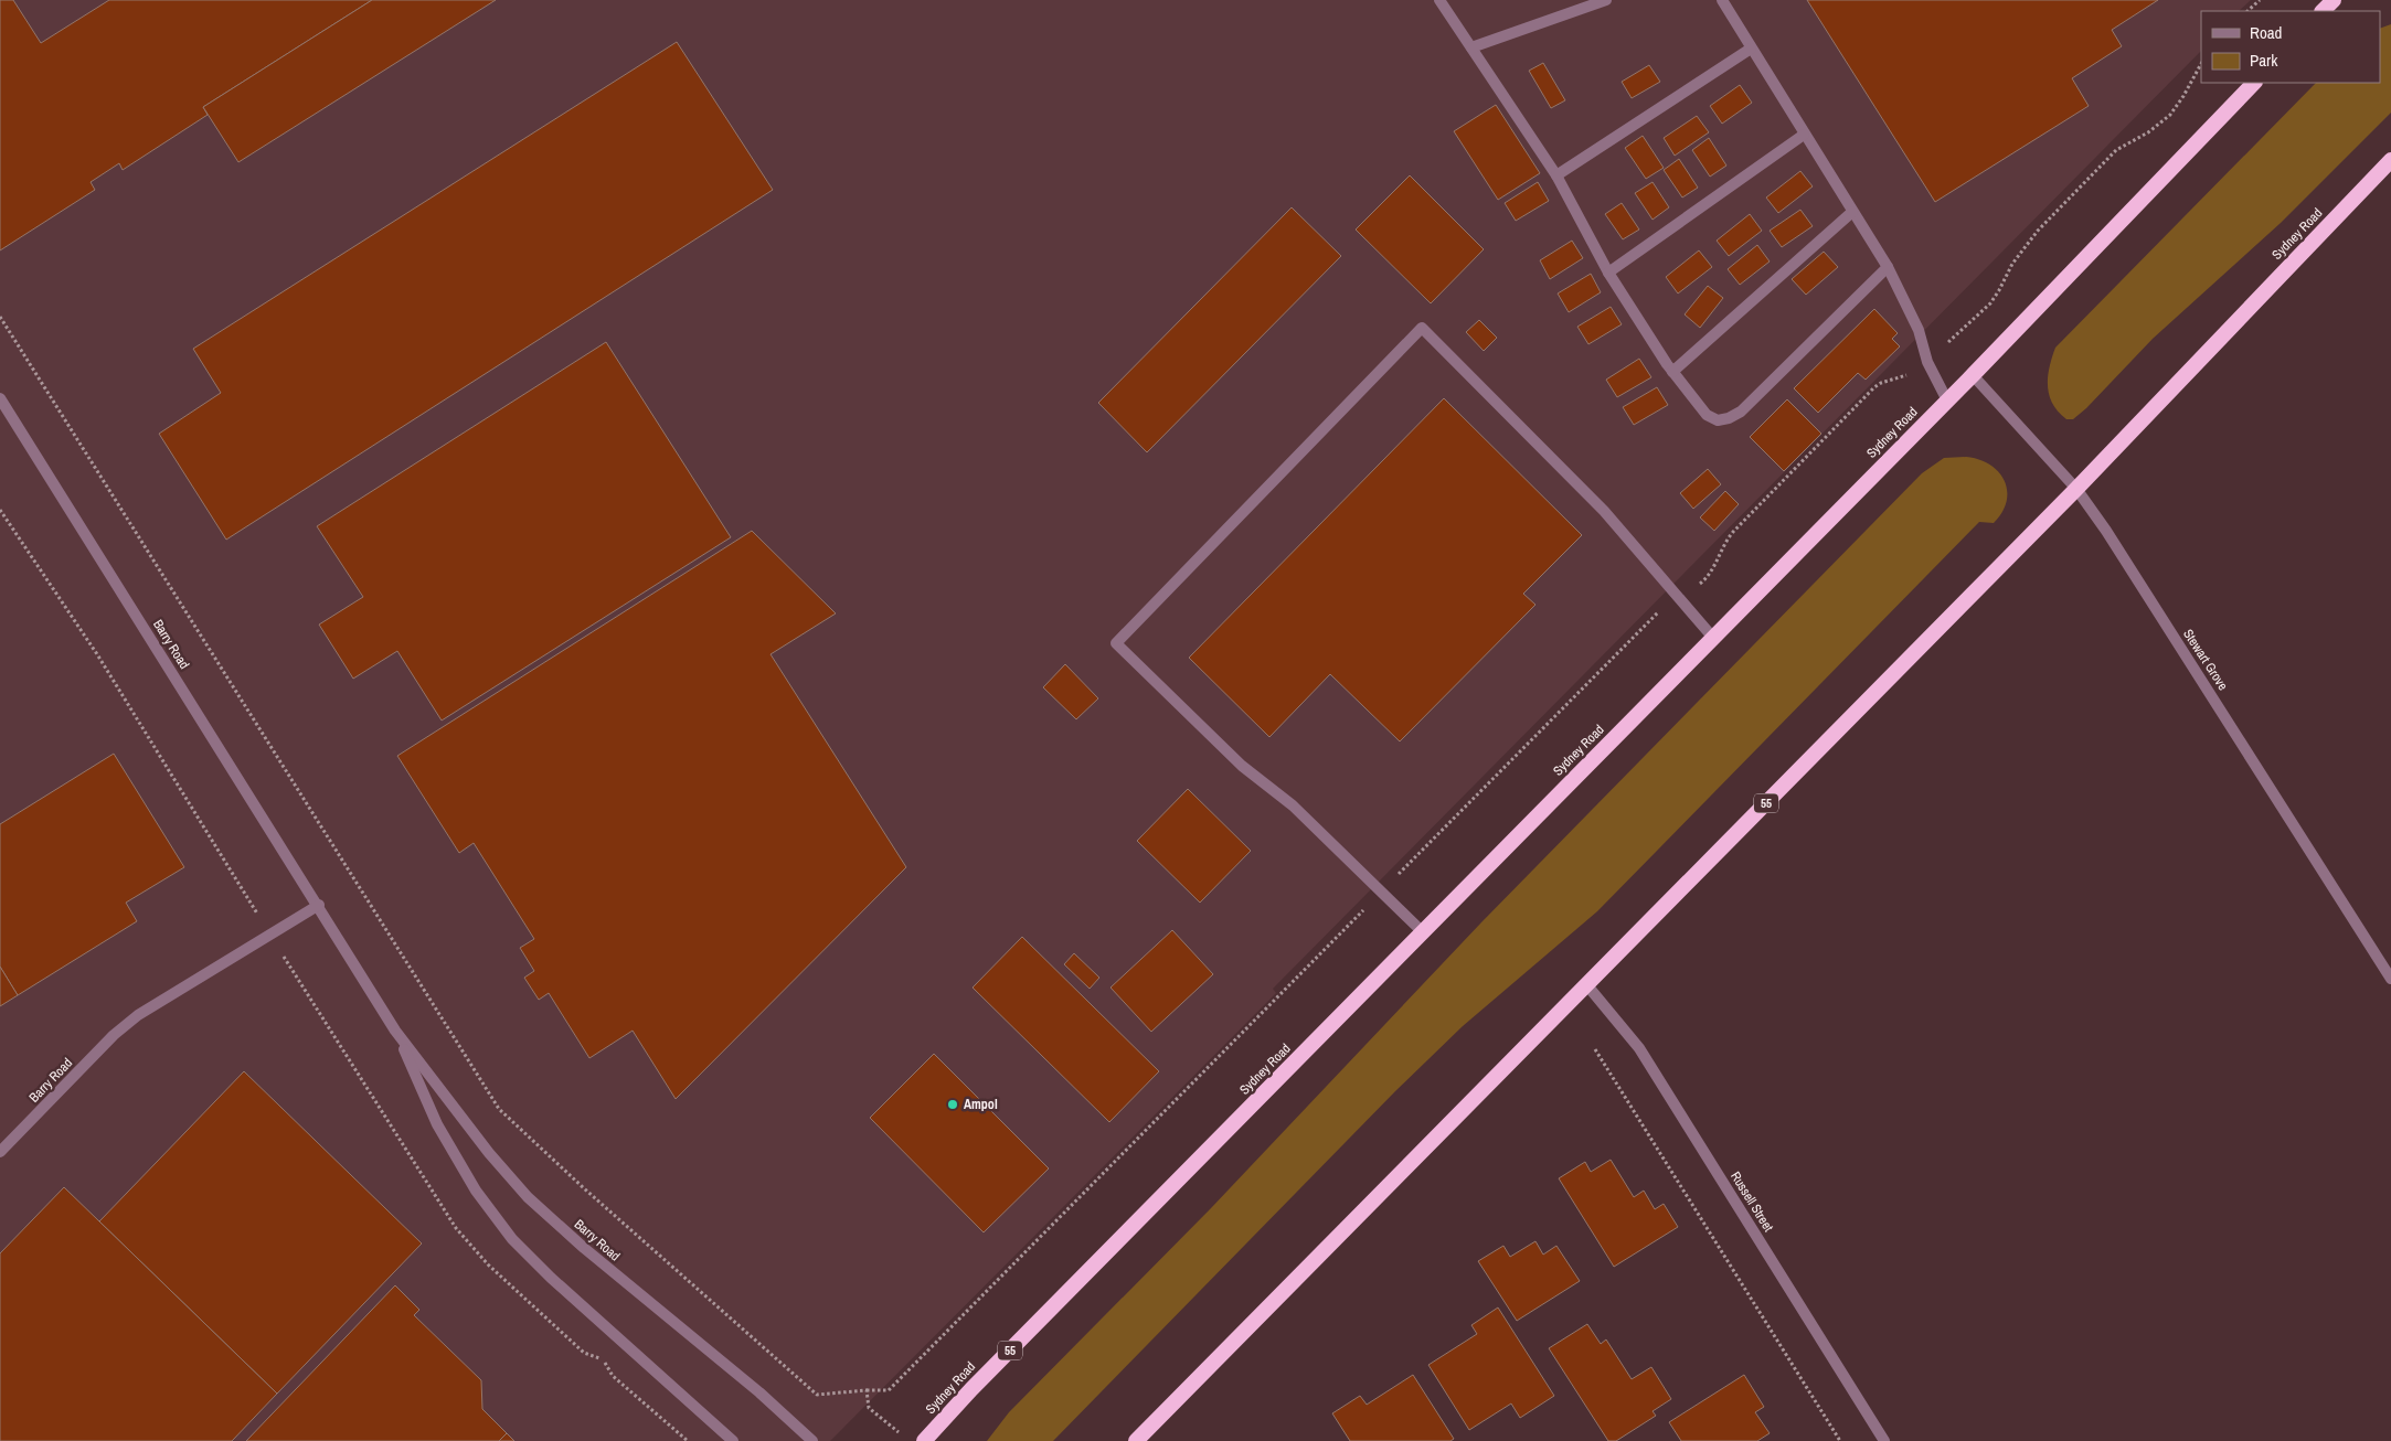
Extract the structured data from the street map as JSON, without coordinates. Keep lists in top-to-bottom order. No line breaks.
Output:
{"streets":{"highway":["Sydney Road","55"],"street":["Barry Road","Stewart Grove","Russell Street"]},"crossings":[["Sydney Road","Stewart Grove"],["Sydney Road","Russell Street"]],"places":["Ampol"],"legend":["Road","Park"]}
